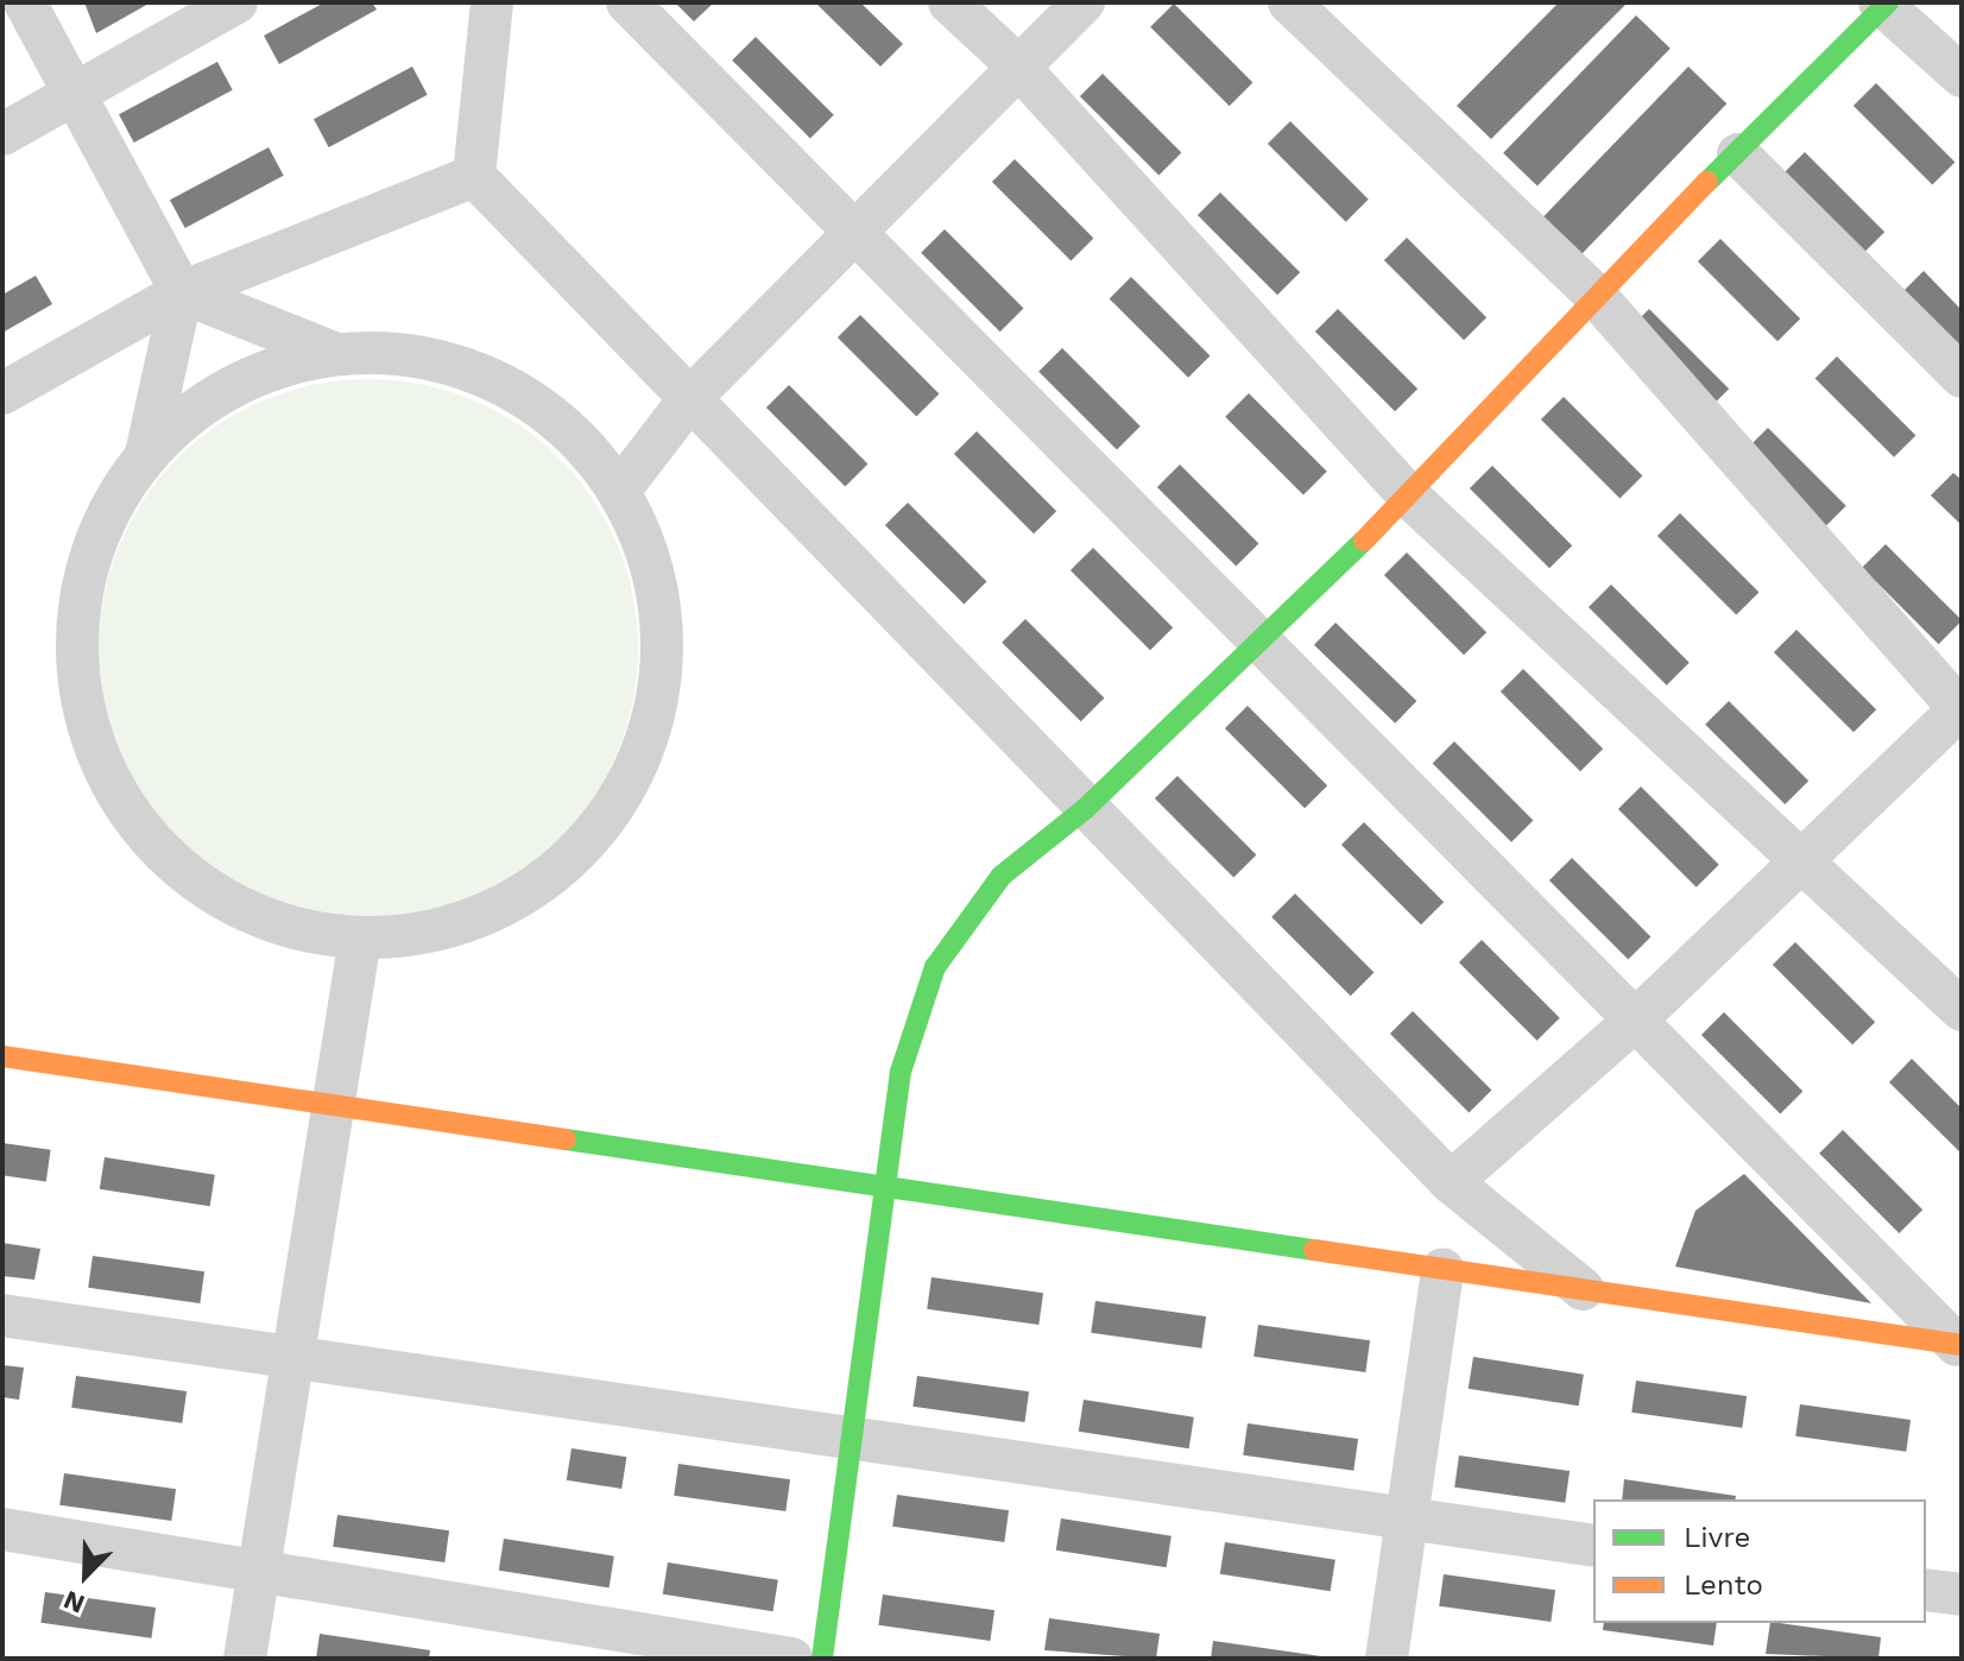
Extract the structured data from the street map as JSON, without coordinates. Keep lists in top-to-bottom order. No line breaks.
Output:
{"legend":["Livre","Lento"],"north":"bottom left"}
